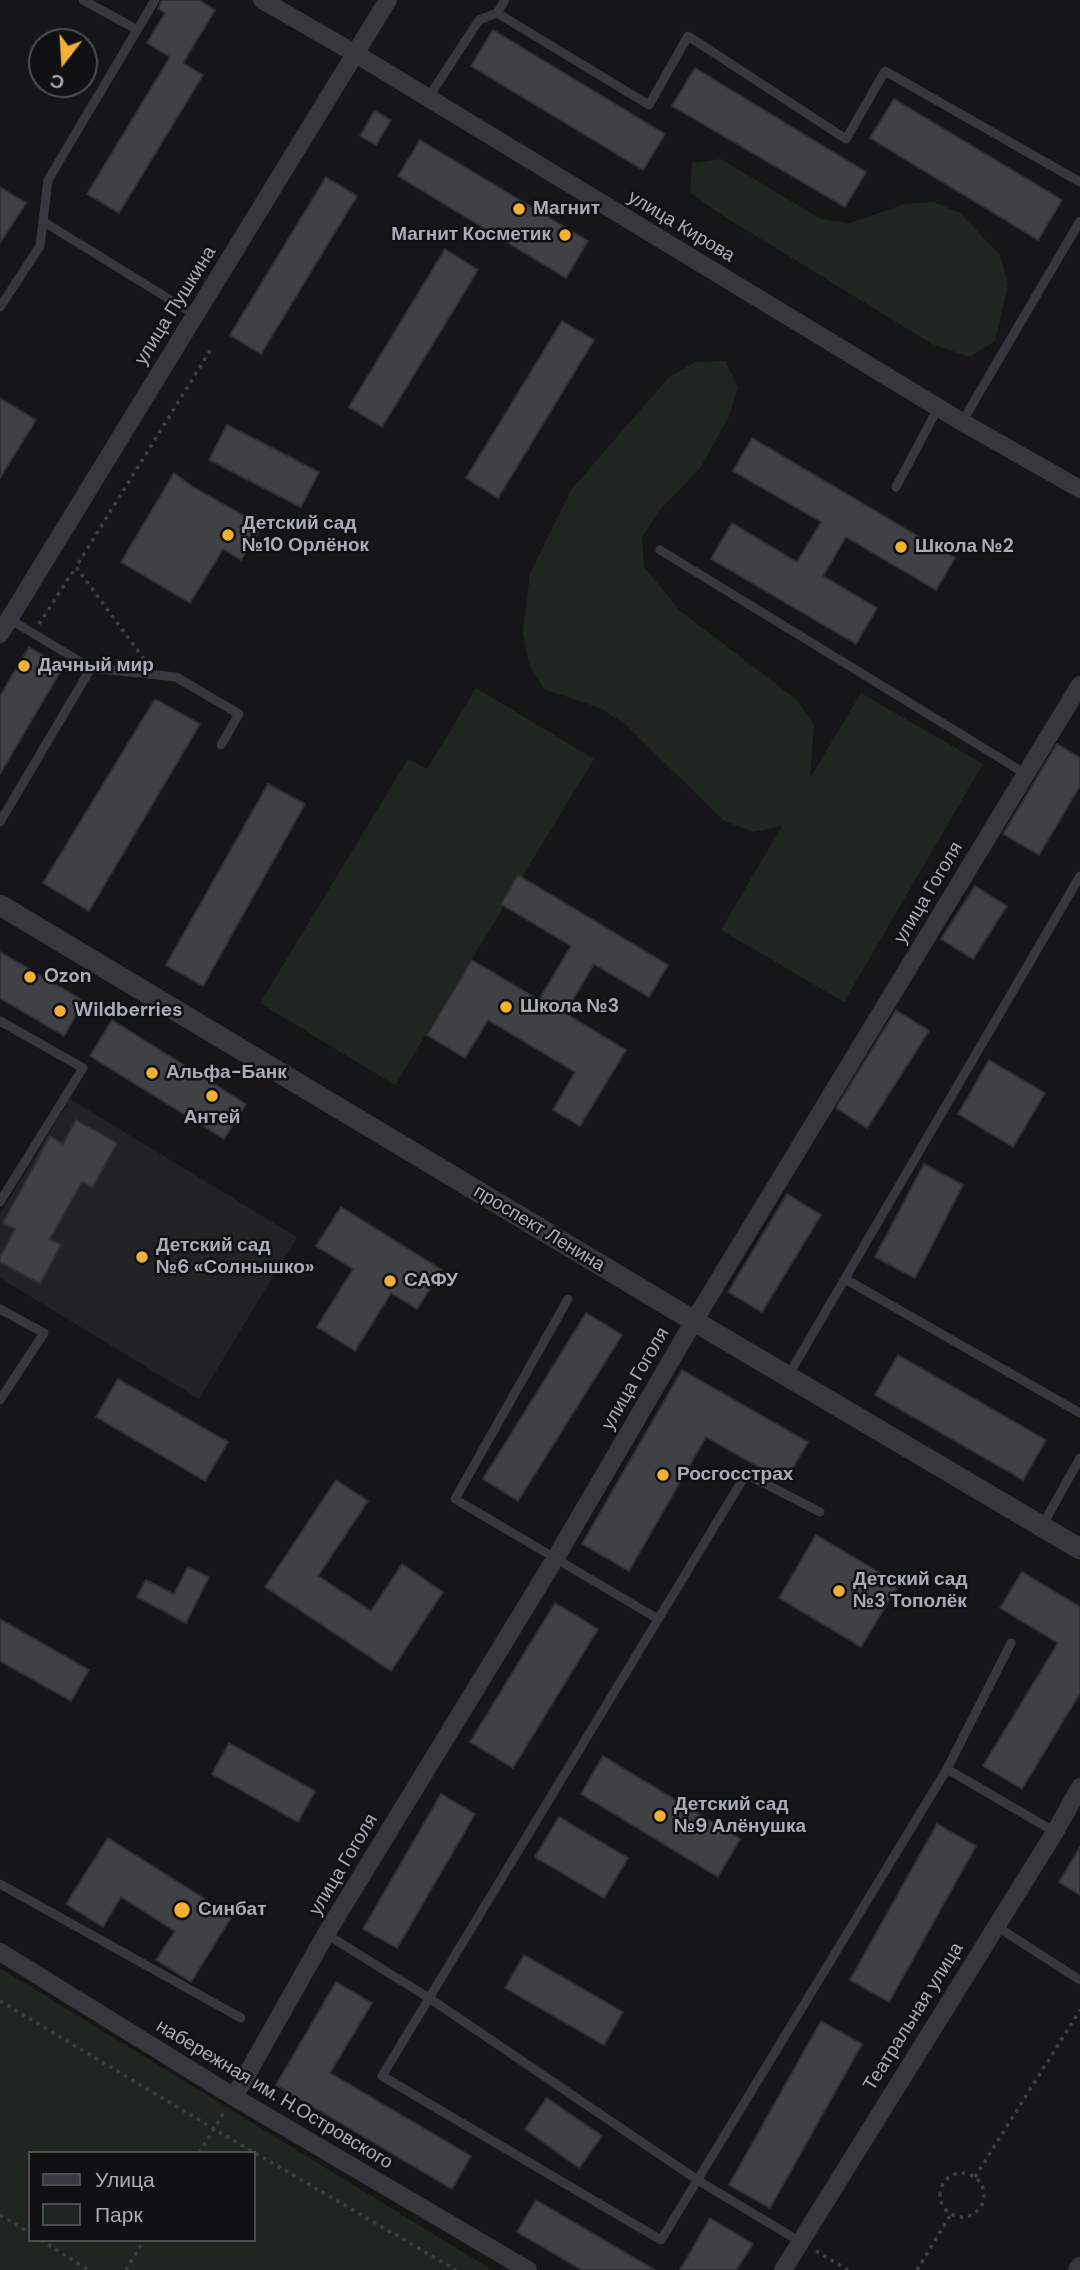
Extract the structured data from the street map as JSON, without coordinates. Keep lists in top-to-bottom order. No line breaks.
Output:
{"streets":{"street":["улица Кирова","улица Пушкина","улица Гоголя","проспект Ленина","Театральная улица","набережная им. Н.Островского"]},"crossings":[["улица Кирова","улица Пушкина"],["улица Гоголя","проспект Ленина"],["улица Гоголя","набережная им. Н.Островского"]],"places":["Магнит","Магнит Косметик","Детский сад №10 Орлёнок","Школа №2","Дачный мир","Ozon","Школа №3","Wildberries","Альфа-Банк","Антей","Детский сад №6 «Солнышко»","САФУ","Росгосстрах","Детский сад №3 Тополёк","Детский сад №9 Алёнушка","Синбат"],"legend":["Улица","Парк"],"north":"bottom"}
